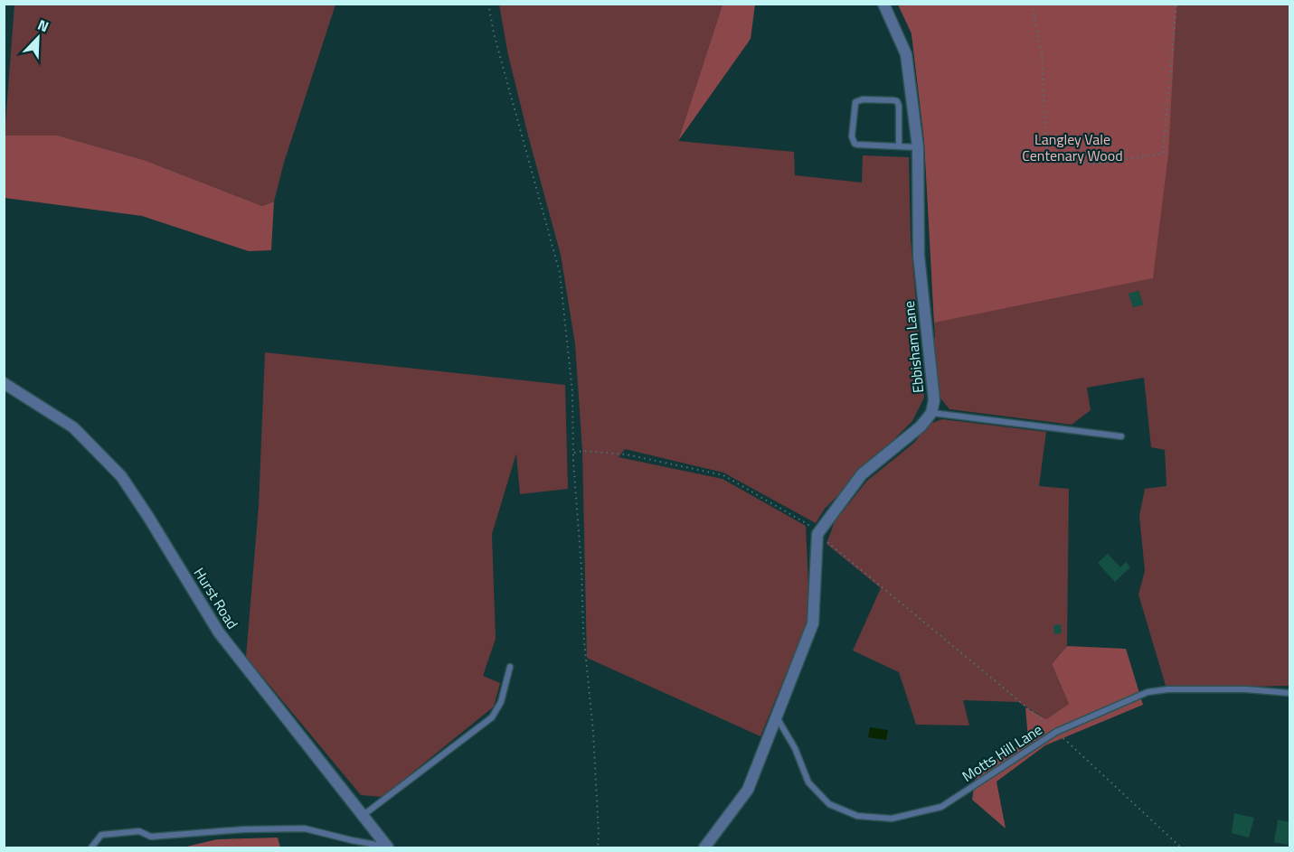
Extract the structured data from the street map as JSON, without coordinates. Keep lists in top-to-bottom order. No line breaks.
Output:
{"streets":{"street":["Ebbisham Lane","Hurst Road"],"lane":["Motts Hill Lane"]},"parks":["Langley Vale Centenary Wood"],"north":"top right"}
